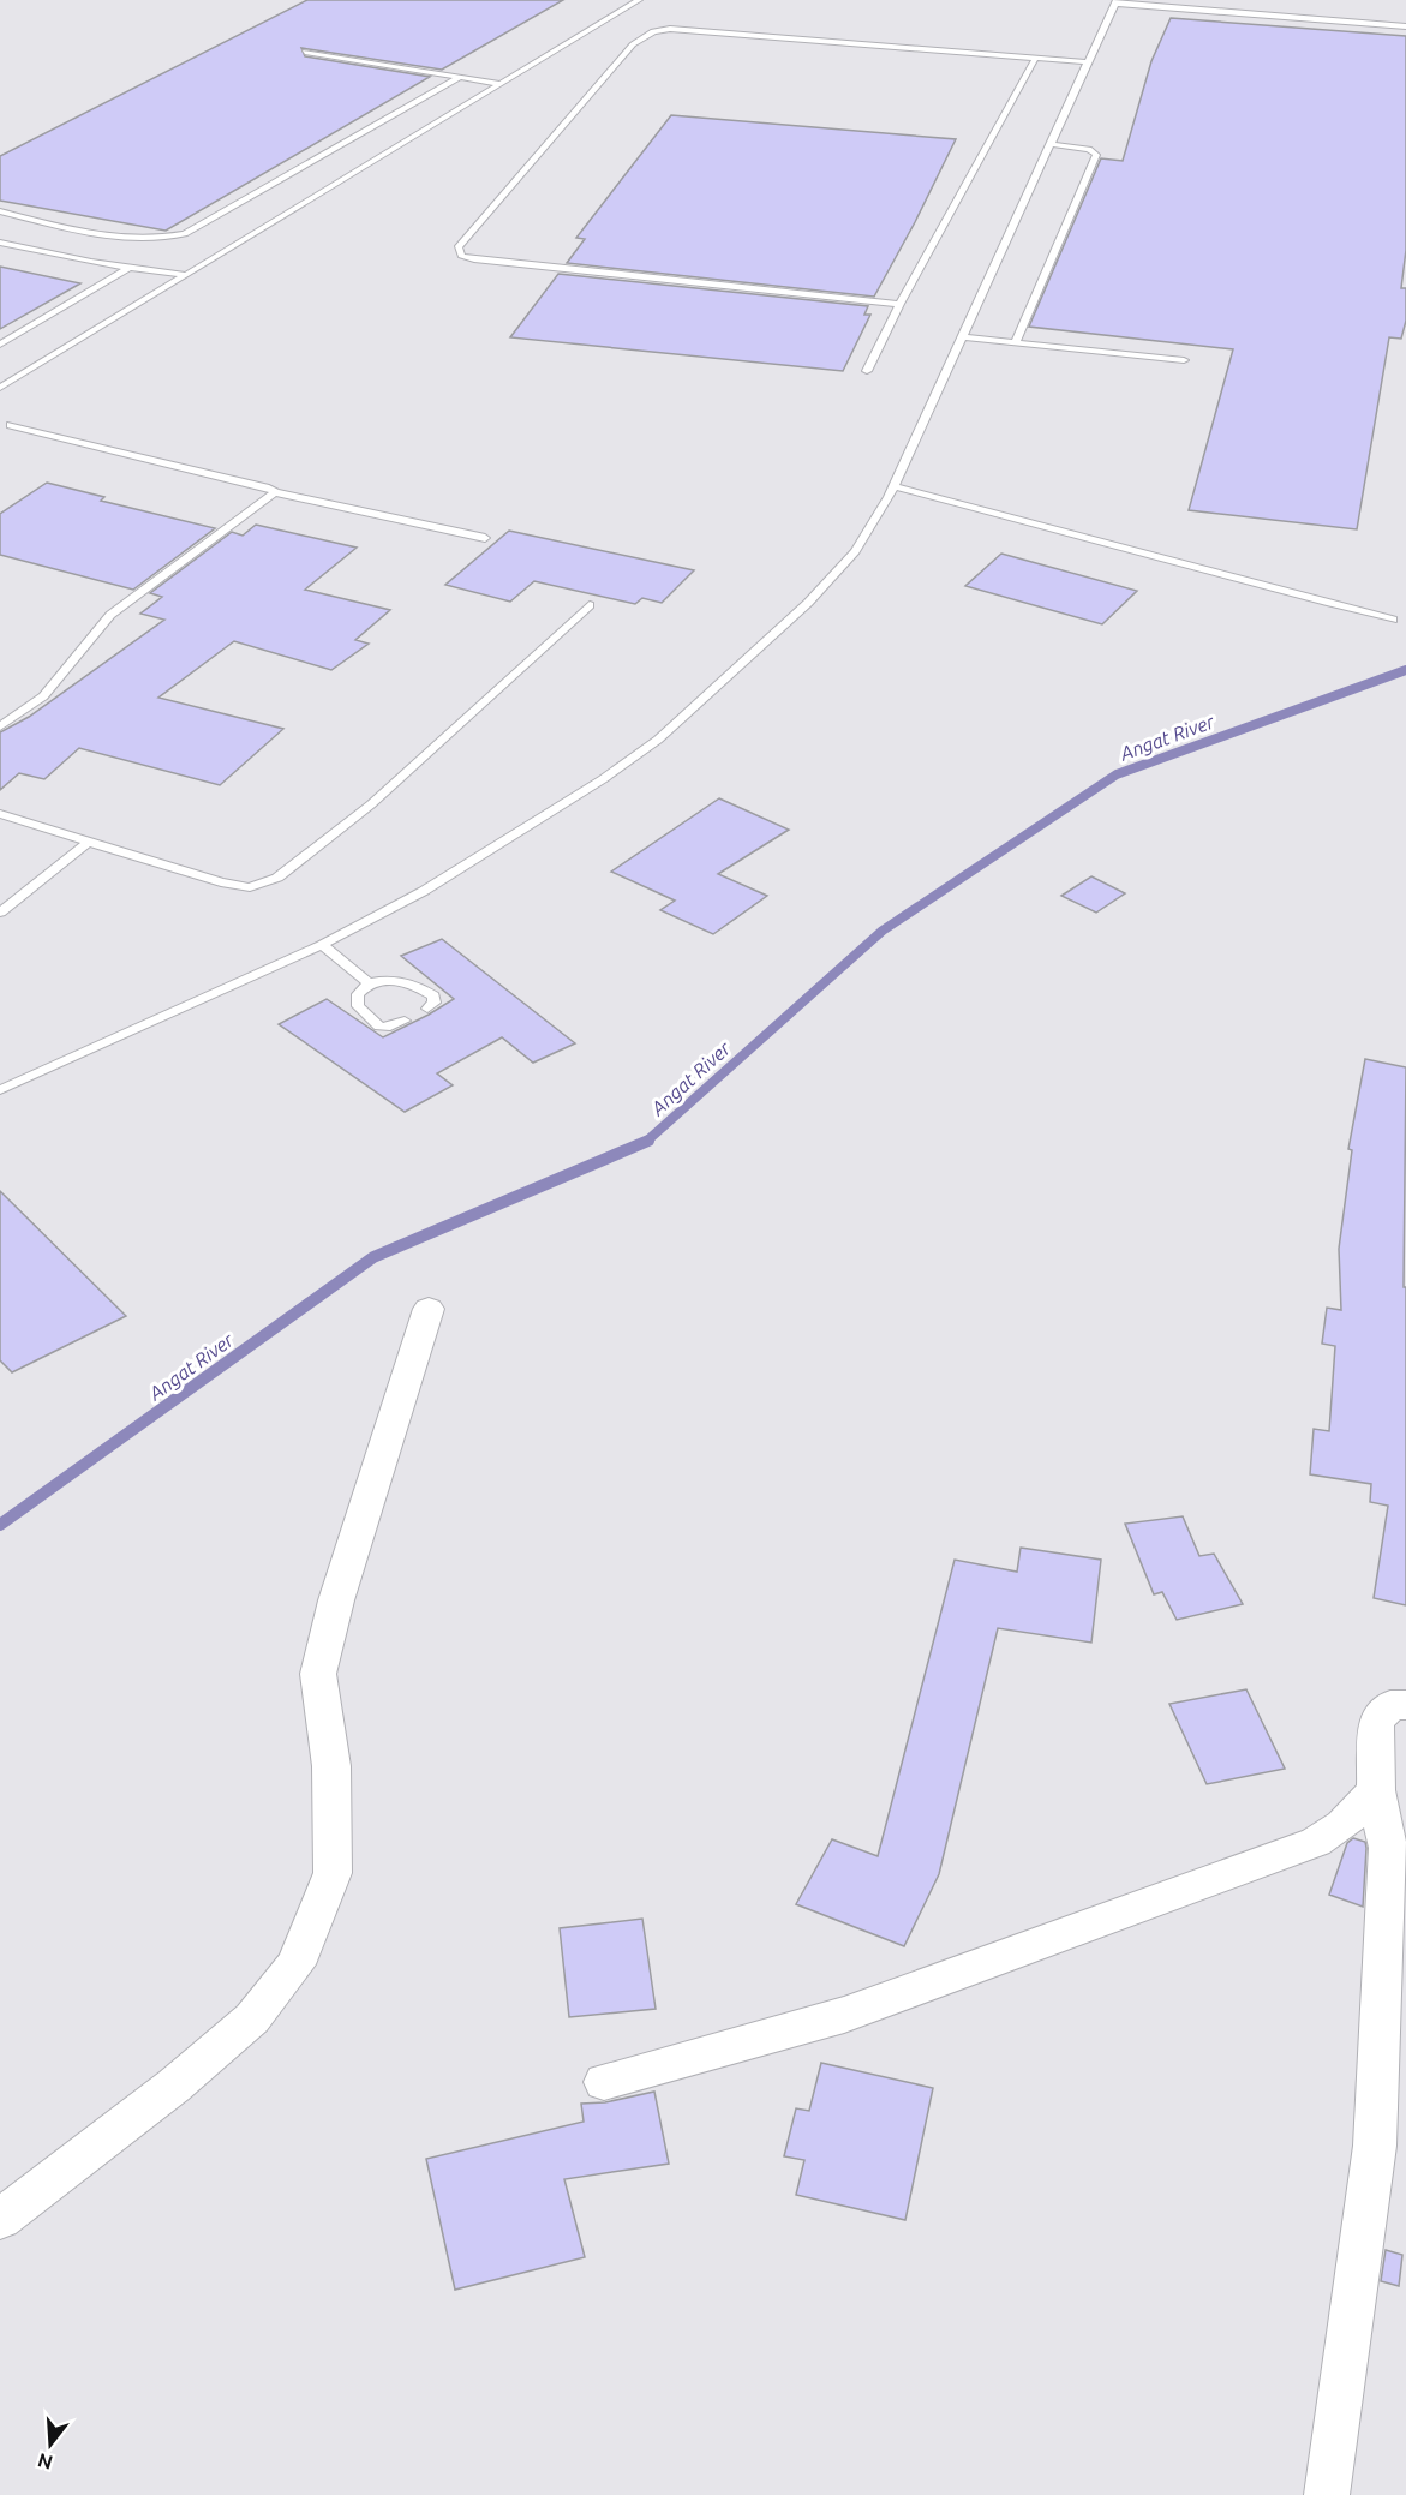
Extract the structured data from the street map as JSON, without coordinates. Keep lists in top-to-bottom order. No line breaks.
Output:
{"water":["Angat River"],"north":"bottom"}
